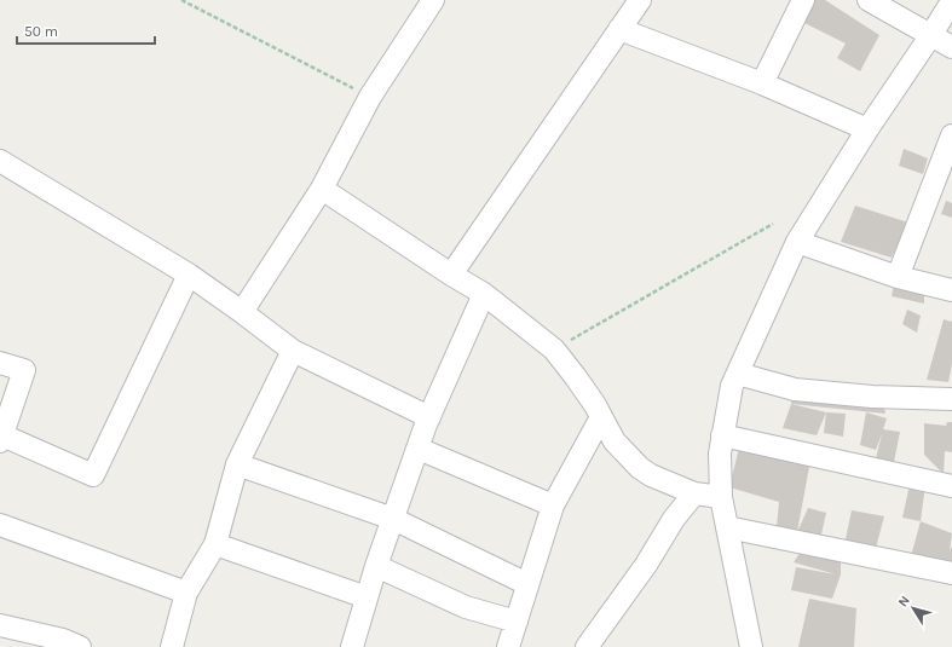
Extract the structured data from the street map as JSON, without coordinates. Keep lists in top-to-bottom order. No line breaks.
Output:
{"scale_bar":"50 m","north":"top left"}
